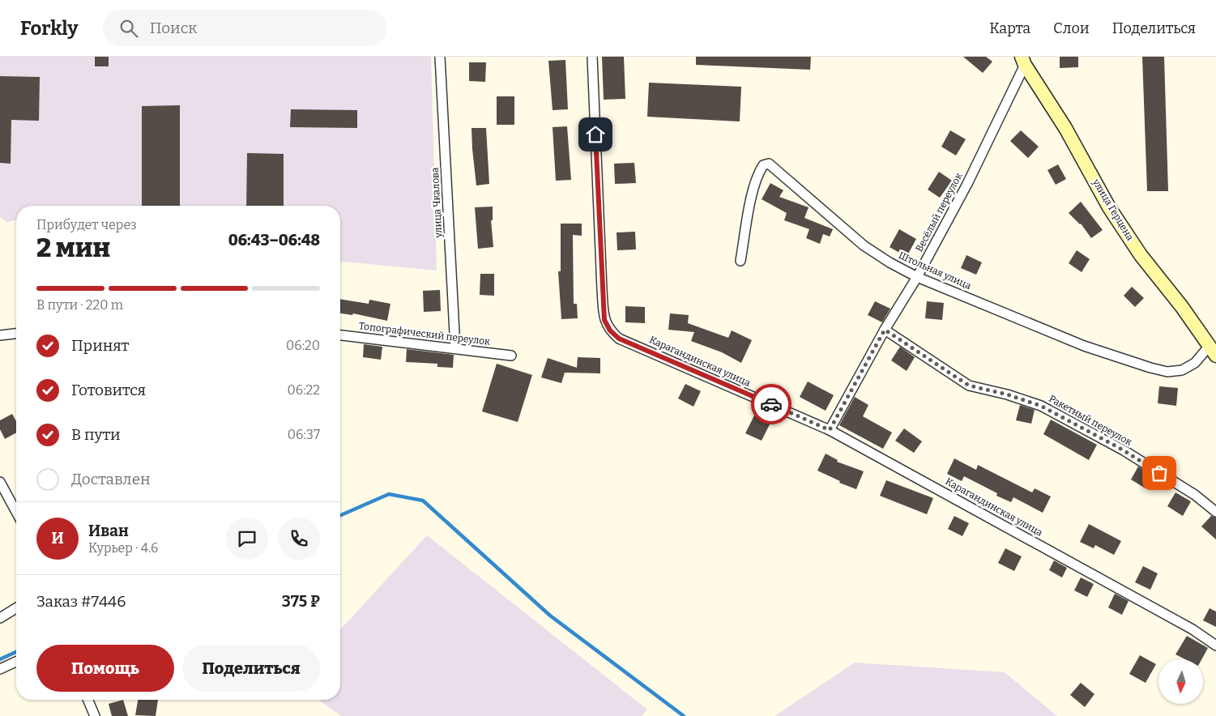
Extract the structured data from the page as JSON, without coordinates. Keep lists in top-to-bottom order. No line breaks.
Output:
{"streets":{"main road":["улица Герцена"],"street":["улица Чкалова","Весёлый переулок","Штольная улица","Топографический переулок","Карагандинская улица","Ракетный переулок"]},"crossings":[["улица Чкалова","Топографический переулок"],["улица Герцена","Весёлый переулок"],["улица Герцена","Штольная улица"],["Весёлый переулок","Штольная улица"],["Весёлый переулок","Карагандинская улица"],["Весёлый переулок","Ракетный переулок"]],"north":"bottom","page":{"header":"Forkly","search":"Поиск","nav":["Карта","Слои","Поделиться"],"heading":["2 мин","Прибудет через","06:43–06:48"],"panel":["Иван","Курьер · 4.6","Заказ #7446","375 ₽"],"bar":"В пути · 220 m","list":[["Принят","06:20"],["Готовится","06:22"],["В пути","06:37"],"Доставлен"],"round":"И","buttons":["Помощь","Поделиться"]}}
